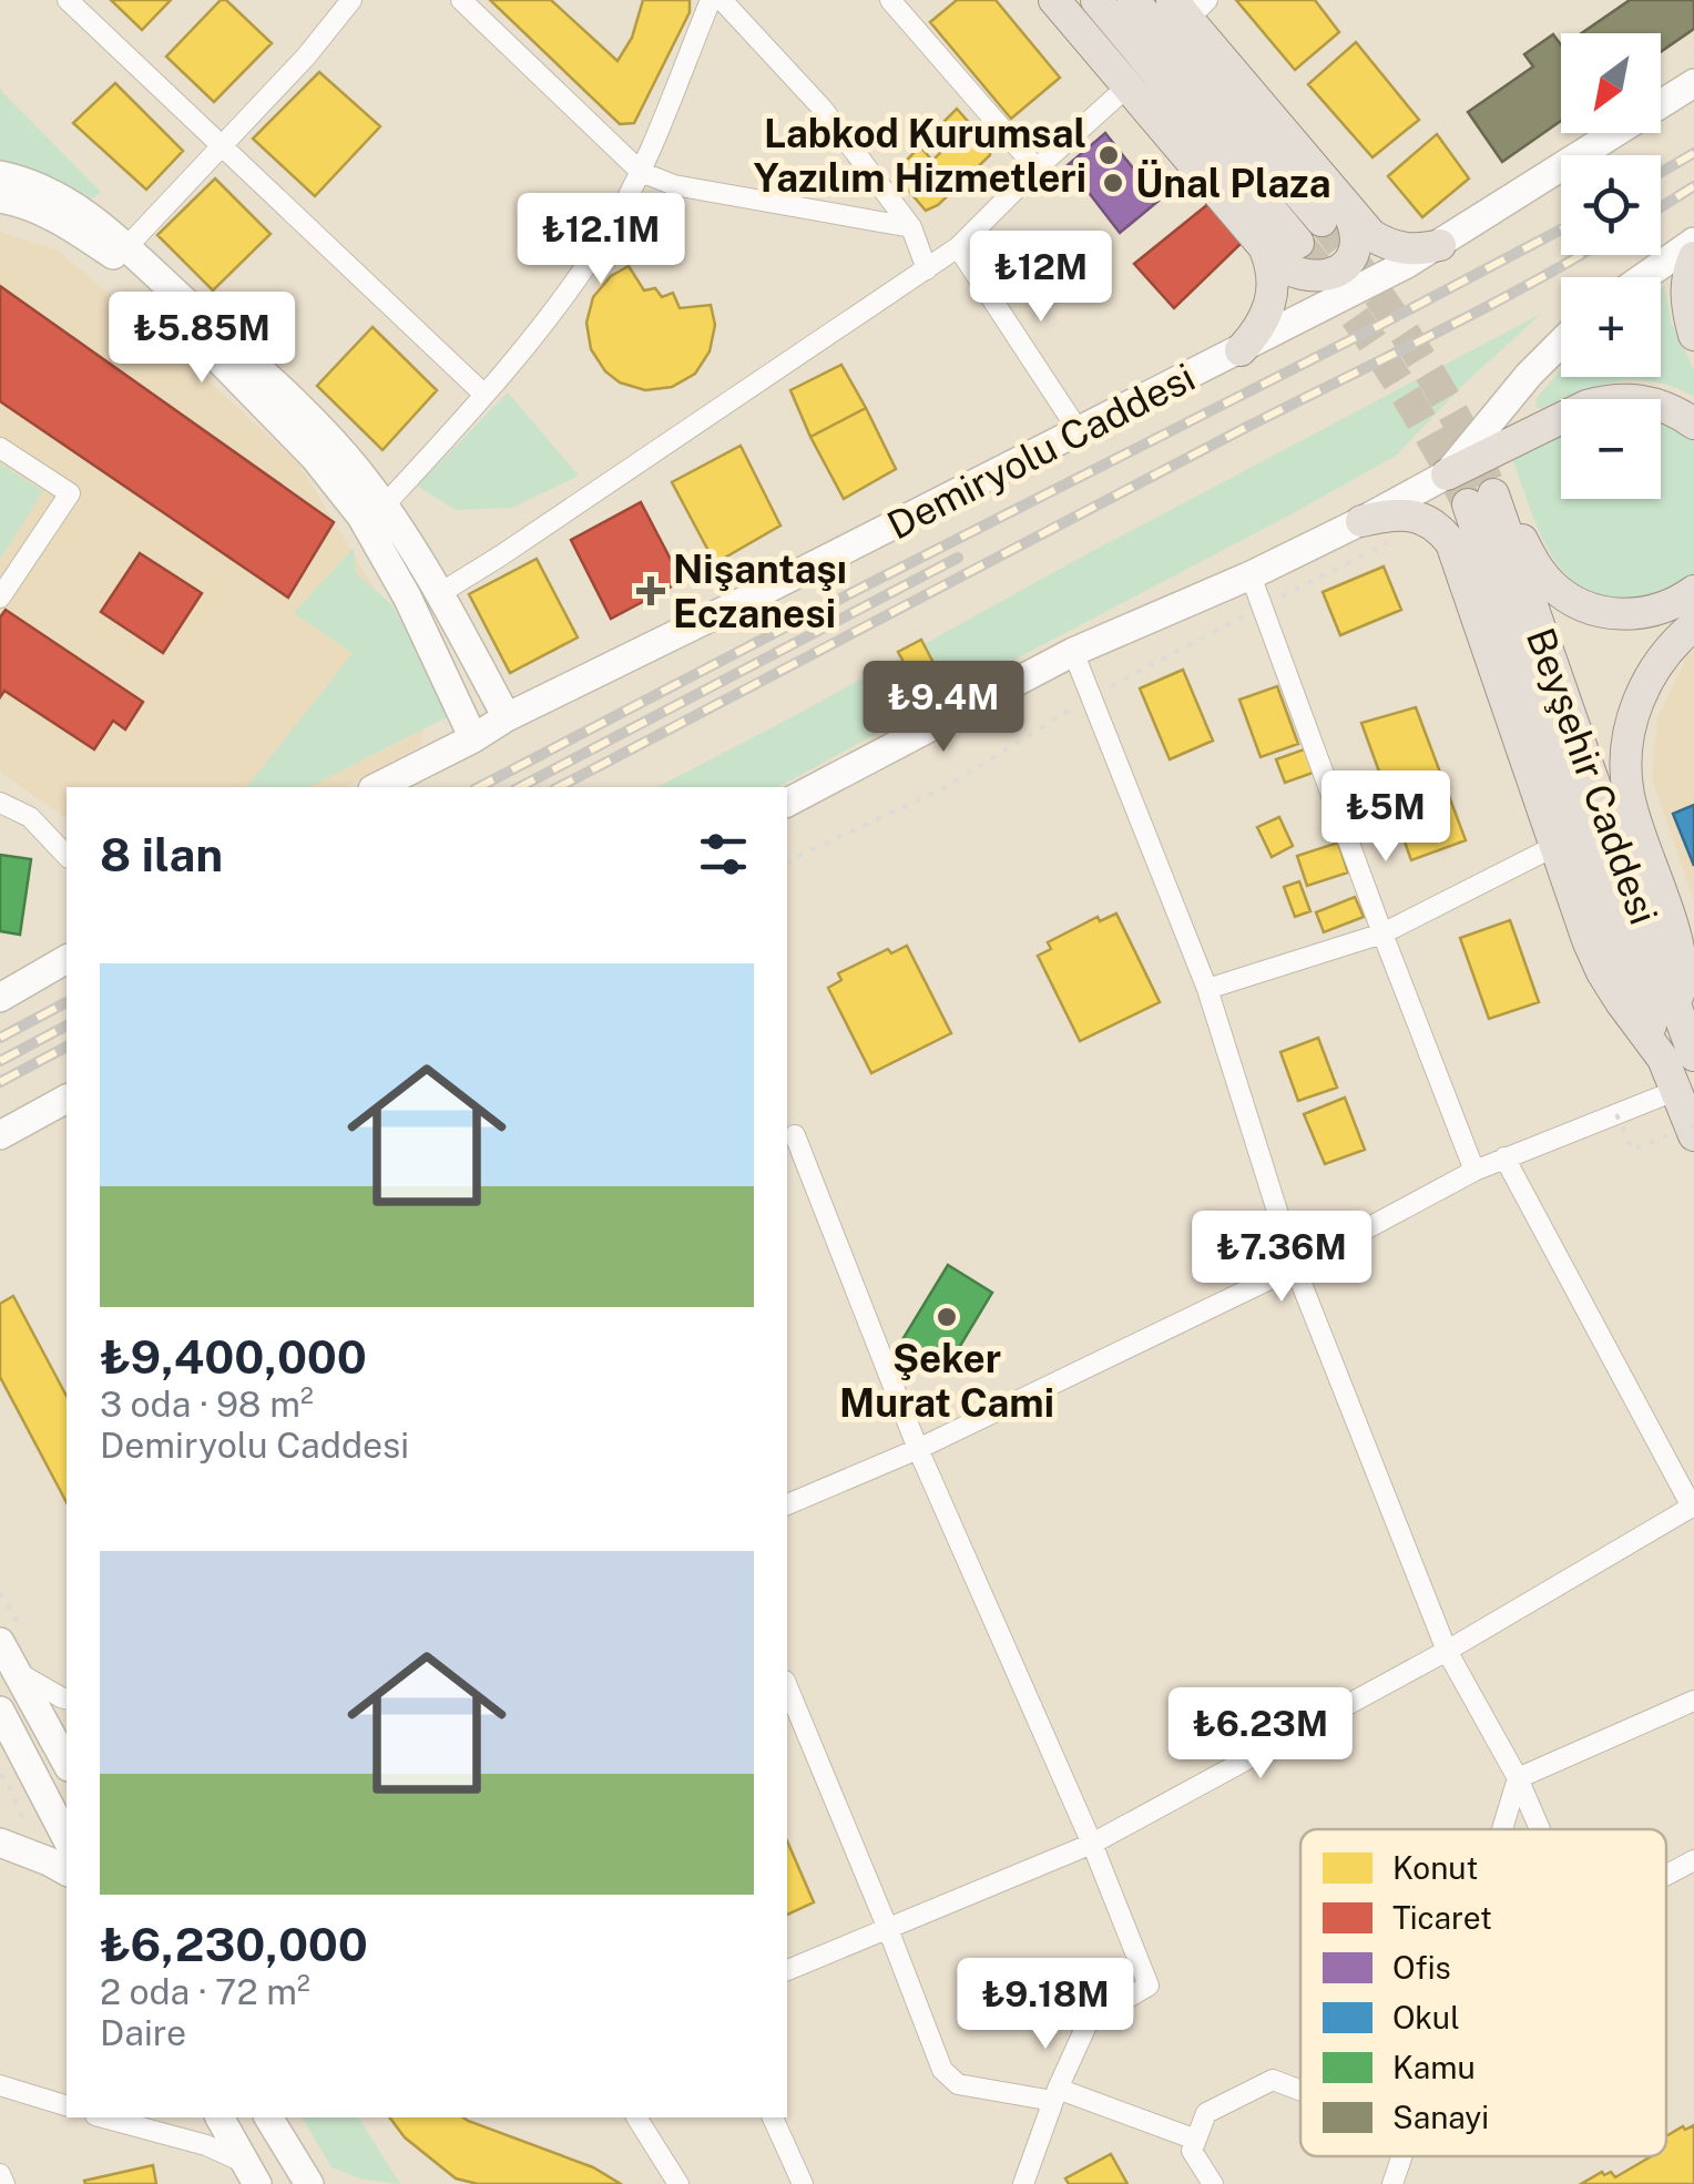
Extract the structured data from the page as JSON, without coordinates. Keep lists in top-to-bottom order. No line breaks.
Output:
{"streets":{"main road":["Demiryolu Caddesi","Beyşehir Caddesi"]},"places":{"other":["Labkod Kurumsal Yazılım Hizmetleri","Ünal Plaza","Şeker Murat Cami"],"health":["Nişantaşı Eczanesi"]},"legend":["Konut","Ticaret","Ofis","Okul","Kamu","Sanayi"],"north":"bottom left","page":{"map_buttons":["+","−"],"price":["₺12.1M","₺12M","₺5.85M","₺9.4M","₺5M","₺7.36M","₺6.23M","₺9.18M"],"heading":"8 ilan","list":[{"name":"₺9,400,000","note":"3 oda · 98 m² · Demiryolu Caddesi"},{"name":"₺6,230,000","note":"2 oda · 72 m² · Daire"}]}}
